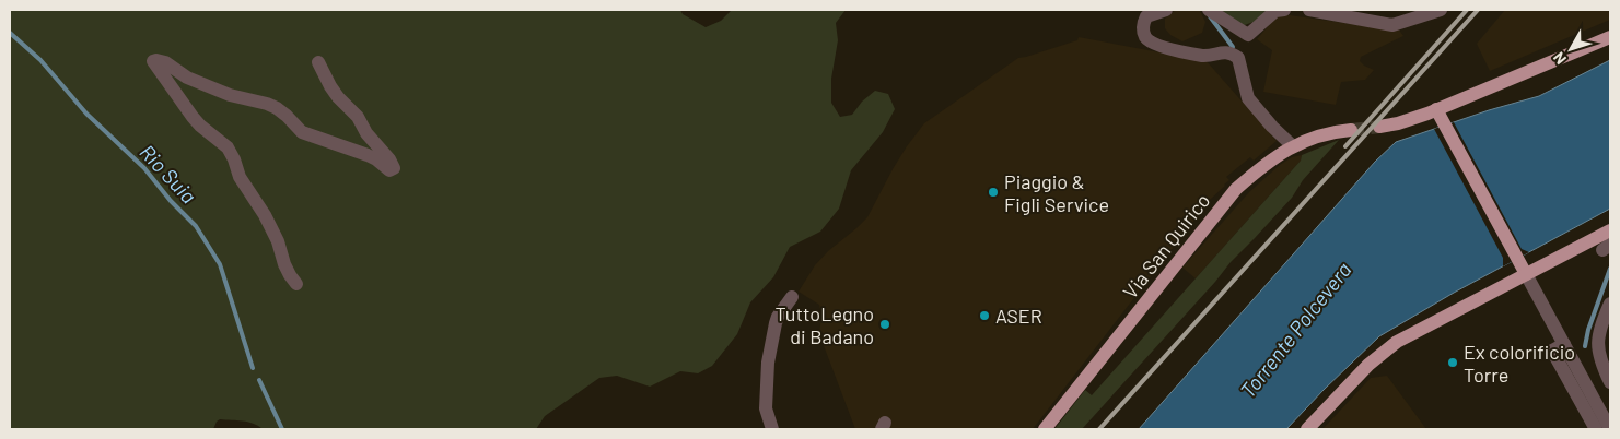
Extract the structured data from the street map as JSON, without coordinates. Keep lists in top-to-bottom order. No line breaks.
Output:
{"streets":{"main road":["Via San Quirico"]},"water":["Rio Suia","Torrente Polcevera"],"places":["Piaggio & Figli Service","ASER","TuttoLegno di Badano","Ex colorificio Torre"],"north":"bottom left"}
